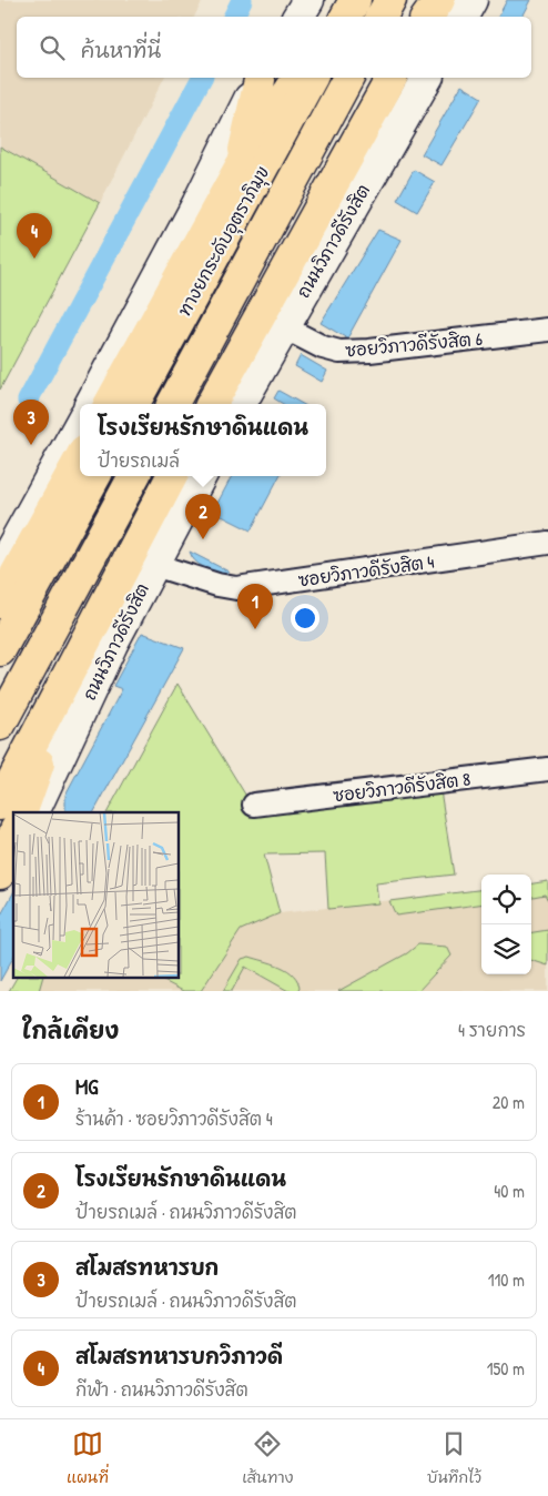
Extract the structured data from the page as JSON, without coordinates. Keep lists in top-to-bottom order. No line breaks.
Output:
{"streets":{"highway":["ทางยกระดับอุตราภิมุข","ถนนวิภาวดีรังสิต"],"street":["ซอยวิภาวดีรังสิต 6","ซอยวิภาวดีรังสิต 4","ซอยวิภาวดีรังสิต 8"]},"crossings":[["ถนนวิภาวดีรังสิต","ซอยวิภาวดีรังสิต 6"],["ถนนวิภาวดีรังสิต","ซอยวิภาวดีรังสิต 4"]],"page":{"search":"ค้นหาที่นี่","pins":["4","3","2","1"],"popup":["โรงเรียนรักษาดินแดน","ป้ายรถเมล์"],"heading":["ใกล้เคียง","4 รายการ"],"list":[{"mark":"1","name":"MG","note":"ร้านค้า · ซอยวิภาวดีรังสิต 4","value":"20 m"},{"mark":"2","name":"โรงเรียนรักษาดินแดน","note":"ป้ายรถเมล์ · ถนนวิภาวดีรังสิต","value":"40 m"},{"mark":"3","name":"สโมสรทหารบก","note":"ป้ายรถเมล์ · ถนนวิภาวดีรังสิต","value":"110 m"},{"mark":"4","name":"สโมสรทหารบกวิภาวดี","note":"กีฬา · ถนนวิภาวดีรังสิต","value":"150 m"}],"nav":["แผนที่","เส้นทาง","บันทึกไว้"]}}
